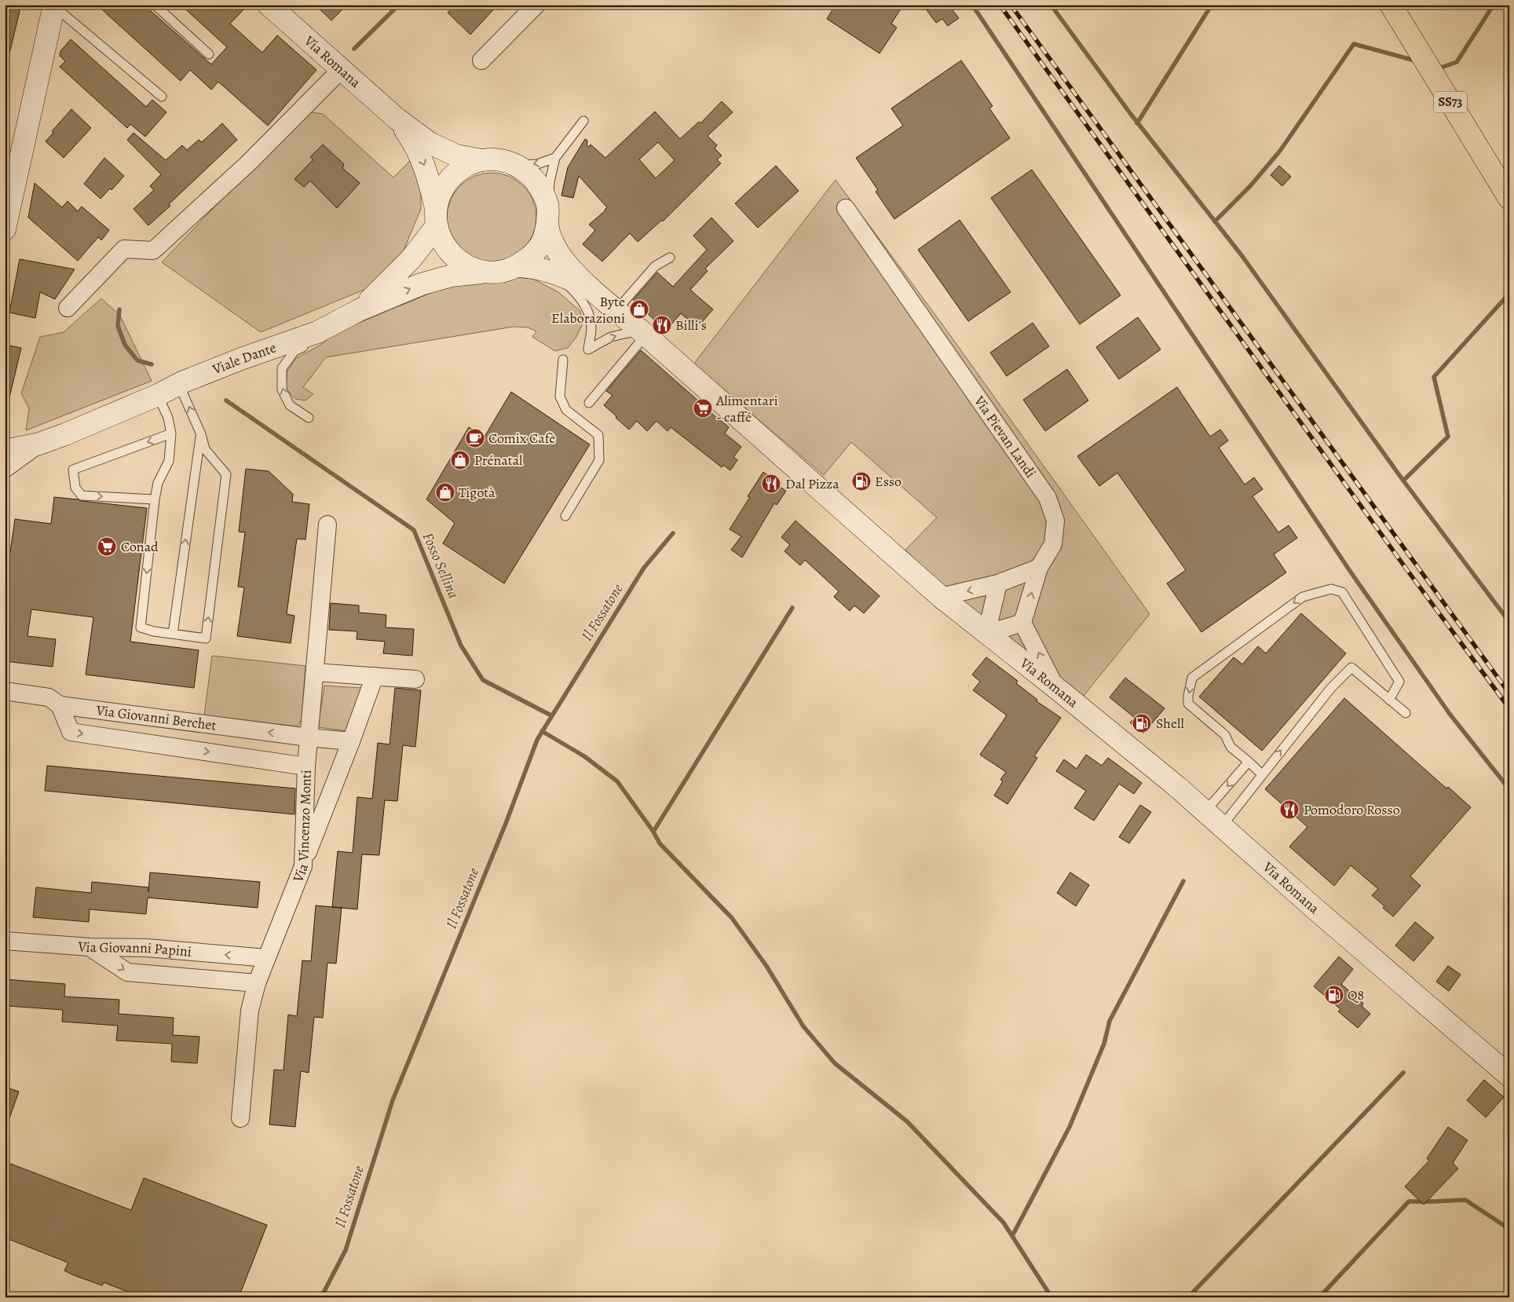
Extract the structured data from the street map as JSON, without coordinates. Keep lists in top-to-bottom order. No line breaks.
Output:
{"streets":{"main road":["Via Romana","SS73","Viale Dante"],"street":["Via Pievan Landi","Via Giovanni Berchet","Via Vincenzo Monti","Via Giovanni Papini"]},"crossings":[["Via Giovanni Berchet","Via Vincenzo Monti"],["Via Vincenzo Monti","Via Giovanni Papini"]],"water":["Fosso Sellina","Il Fossatone"],"places":{"shop":["Byte Elaborazioni","Prénatal","Tigotà"],"restaurant":["Billi's","Dal Pizza","Pomodoro Rosso"],"supermarket":["Alimentari - caffé","Conad"],"cafe":["Comix Cafè"],"fuel station":["Esso","Shell","Q8"]}}
